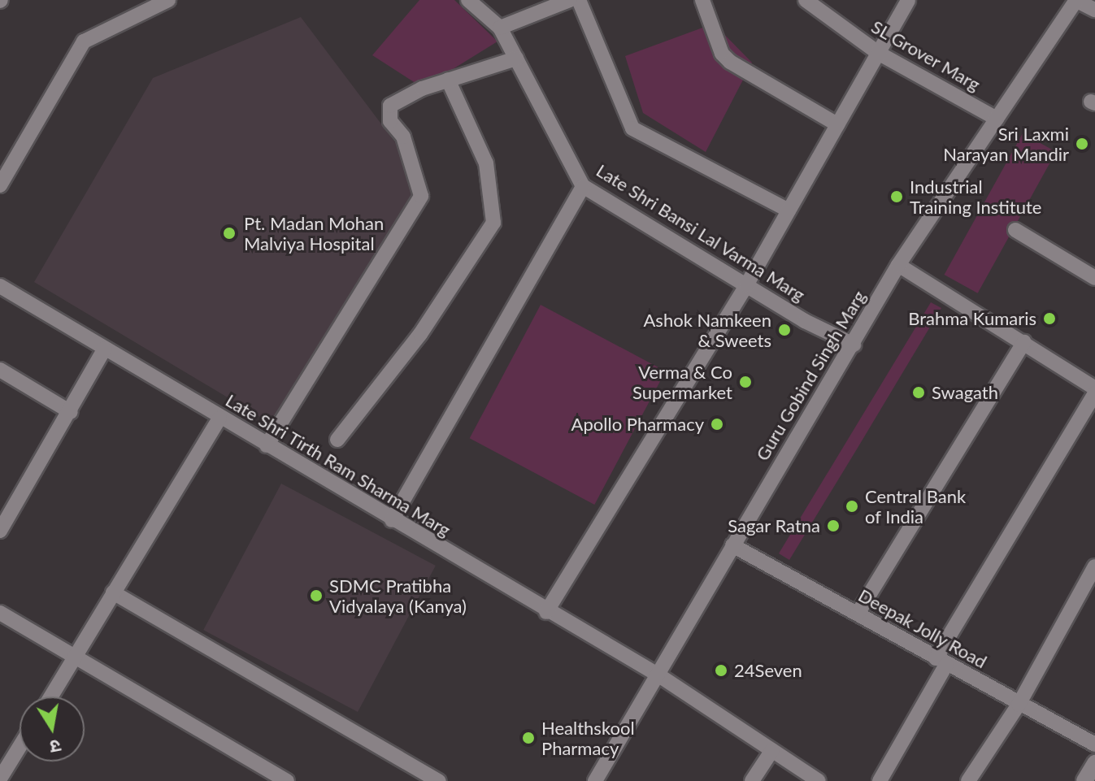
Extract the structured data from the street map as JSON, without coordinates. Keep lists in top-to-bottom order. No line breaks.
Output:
{"streets":{"street":["SL Grover Marg","Late Shri Bansi Lal Varma Marg","Guru Gobind Singh Marg","Late Shri Tirth Ram Sharma Marg","Deepak Jolly Road"]},"crossings":[["SL Grover Marg","Guru Gobind Singh Marg"],["Late Shri Bansi Lal Varma Marg","Guru Gobind Singh Marg"],["Guru Gobind Singh Marg","Late Shri Tirth Ram Sharma Marg"],["Guru Gobind Singh Marg","Deepak Jolly Road"]],"places":["Sri Laxmi Narayan Mandir","Industrial Training Institute","Pt. Madan Mohan Malviya Hospital","Brahma Kumaris","Ashok Namkeen & Sweets","Verma & Co Supermarket","Swagath","Apollo Pharmacy","Central Bank of India","Sagar Ratna","SDMC Pratibha Vidyalaya (Kanya)","24Seven","Healthskool Pharmacy"],"north":"bottom"}
